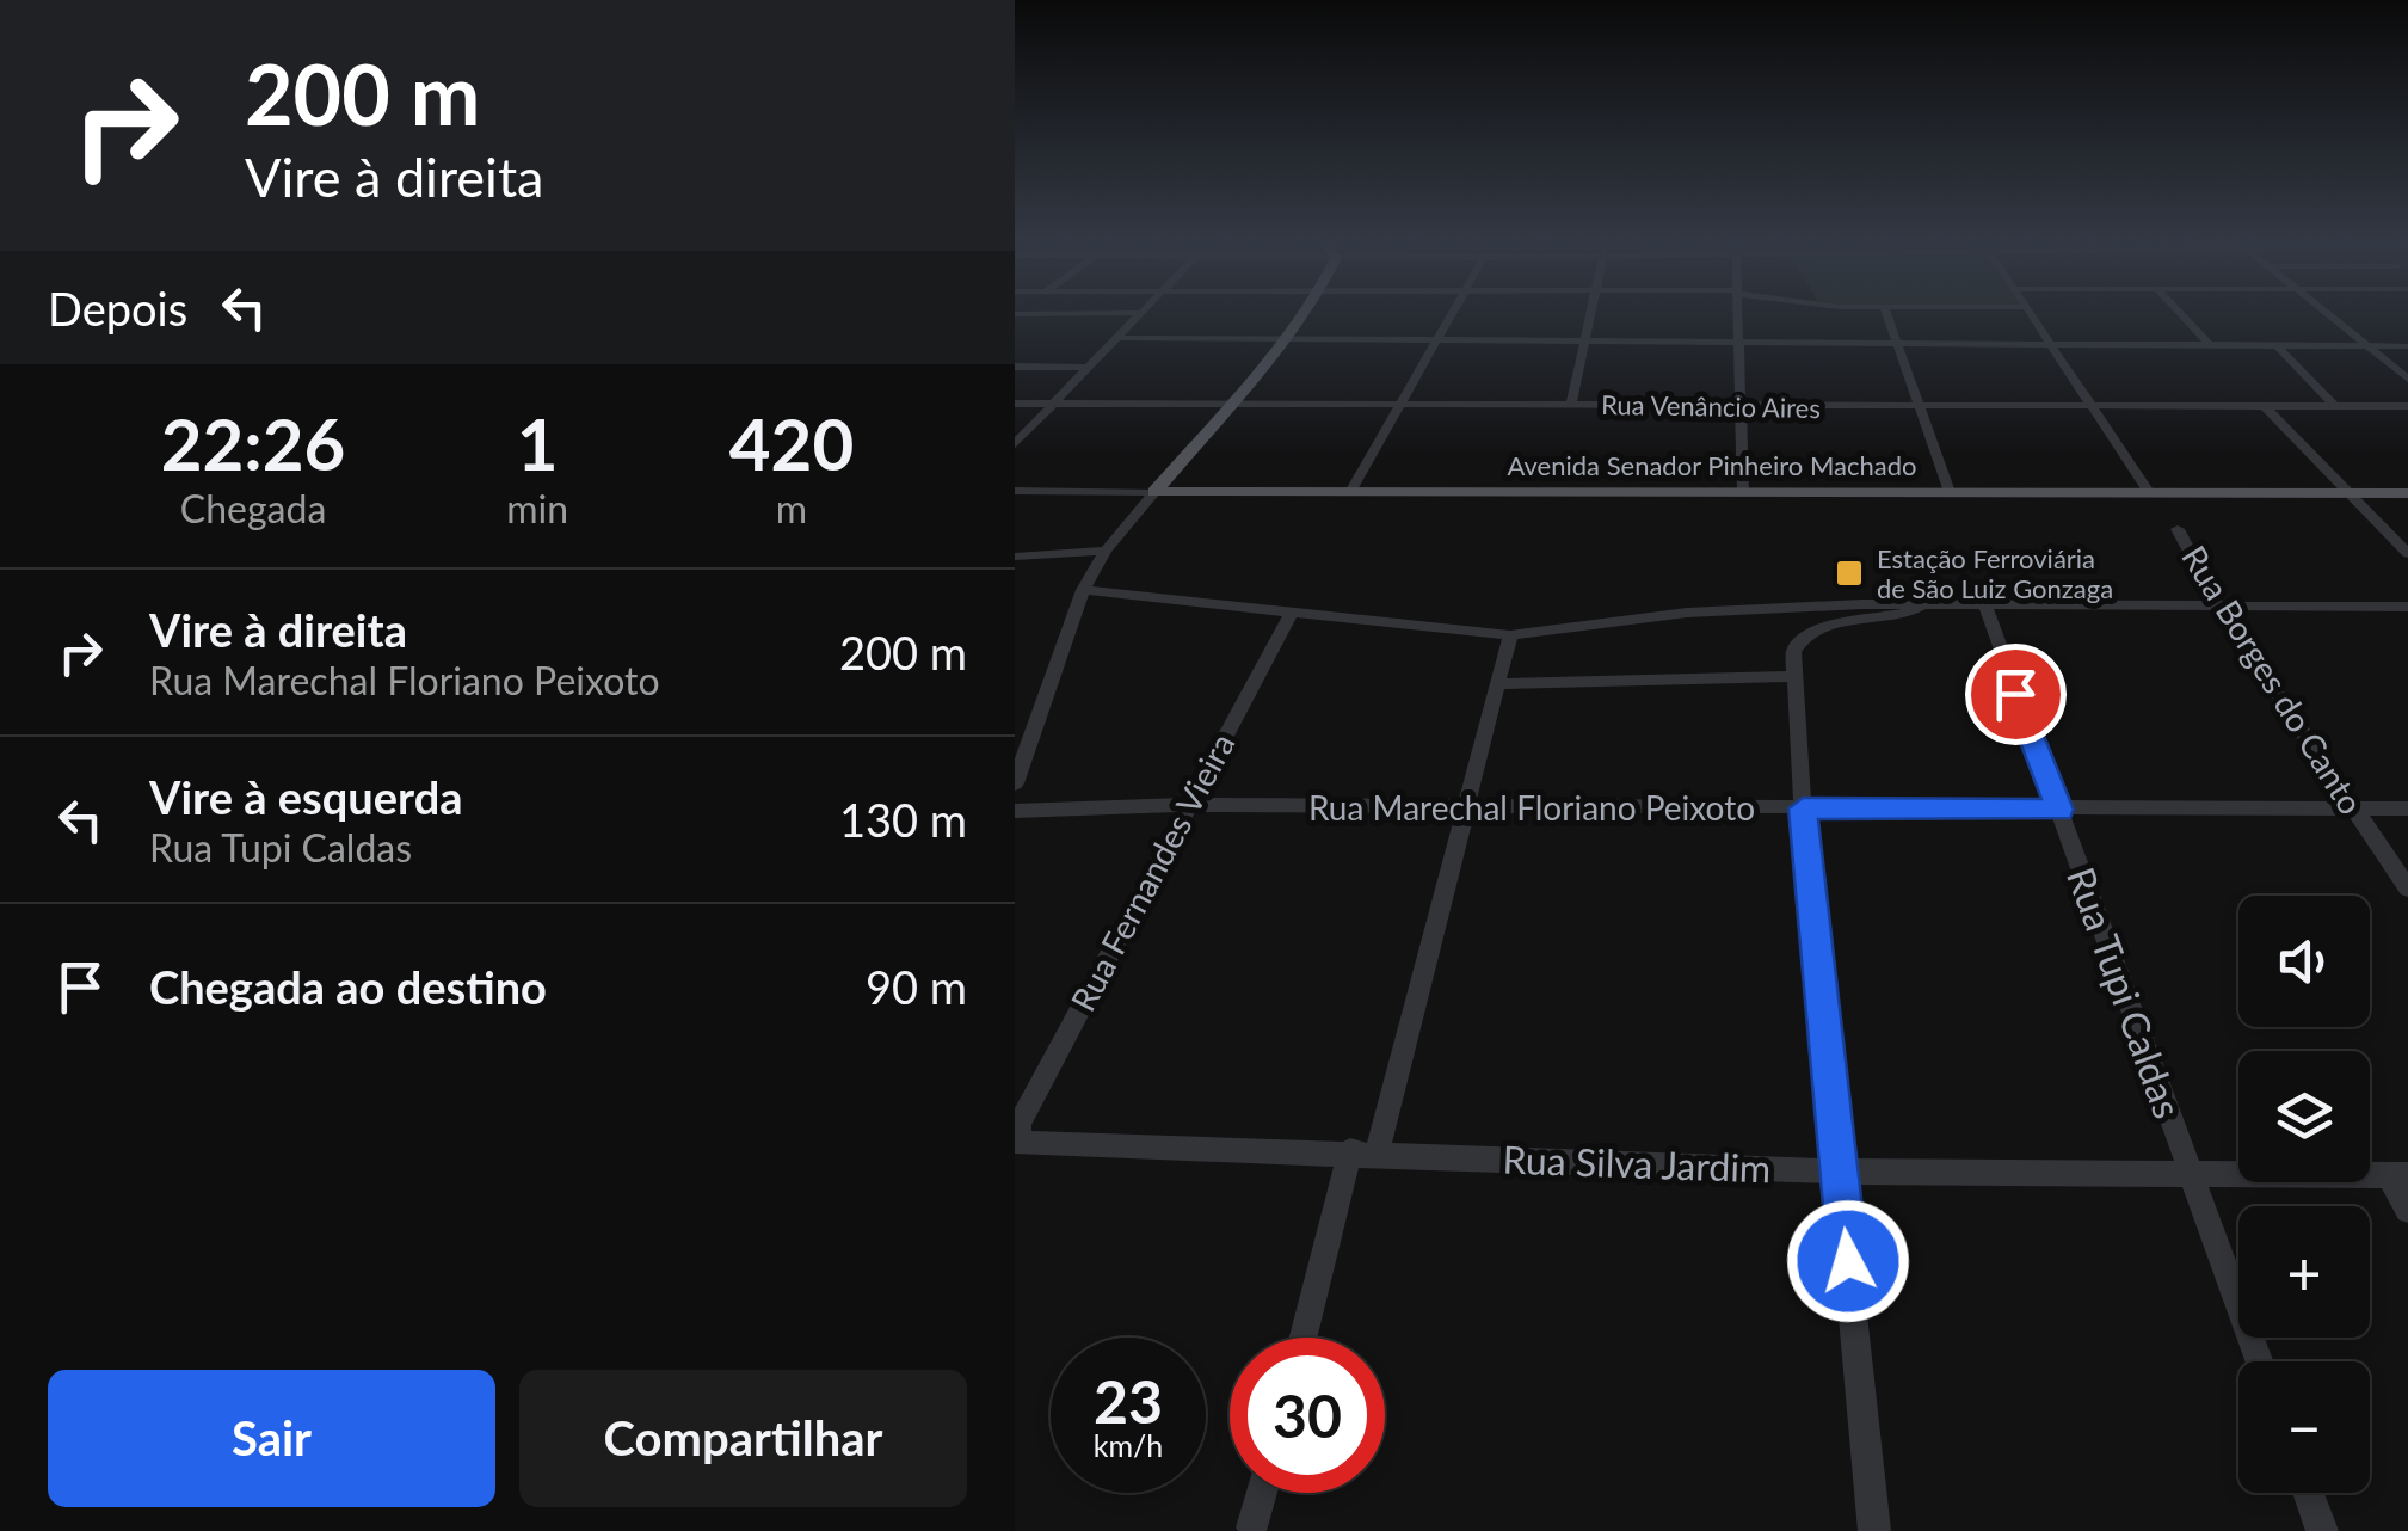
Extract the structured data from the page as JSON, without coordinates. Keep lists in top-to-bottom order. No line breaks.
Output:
{"streets":{"main road":["Avenida Senador Pinheiro Machado"],"street":["Rua Venâncio Aires","Rua Borges do Canto","Rua Marechal Floriano Peixoto","Rua Fernandes Vieira","Rua Tupi Caldas","Rua Silva Jardim"]},"crossings":[["Rua Borges do Canto","Rua Marechal Floriano Peixoto"],["Rua Marechal Floriano Peixoto","Rua Fernandes Vieira"],["Rua Marechal Floriano Peixoto","Rua Tupi Caldas"],["Rua Fernandes Vieira","Rua Silva Jardim"],["Rua Tupi Caldas","Rua Silva Jardim"]],"places":{"transit":["Estação Ferroviária de São Luiz Gonzaga"]},"page":{"turn":["200 m","Vire à direita"],"then":"Depois","eta":["22:26","Chegada","1","min","420","m"],"list":[{"name":"Vire à direita","note":"Rua Marechal Floriano Peixoto","value":"200 m"},{"name":"Vire à esquerda","note":"Rua Tupi Caldas","value":"130 m"},{"name":"Chegada ao destino","value":"90 m"}],"map_buttons":["+","−"],"speed":"23 km/h","limit":"30","buttons":["Sair","Compartilhar"]}}
